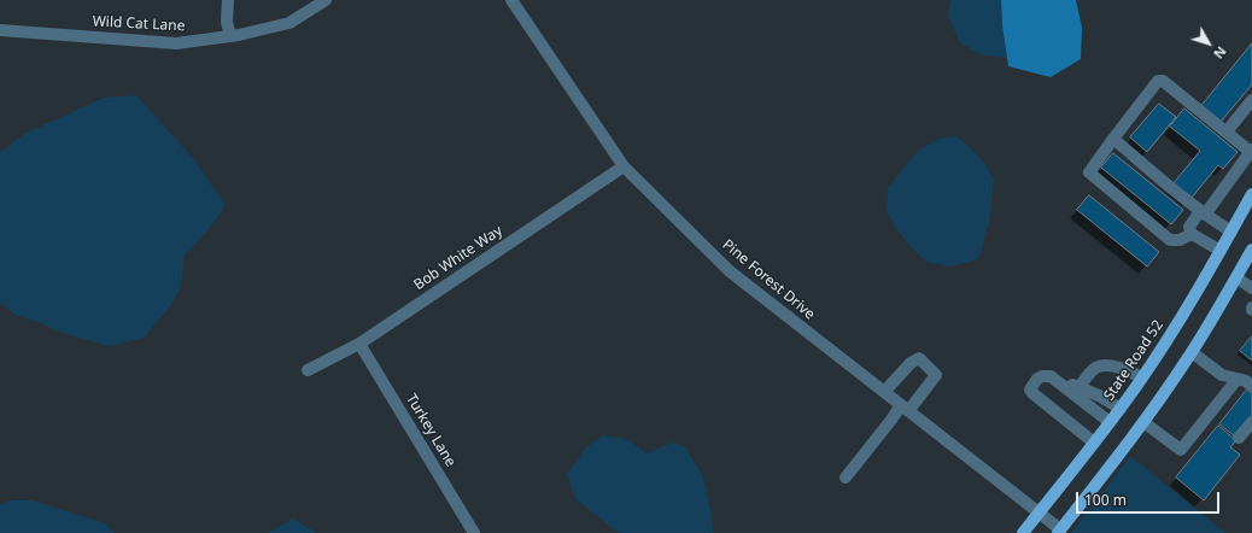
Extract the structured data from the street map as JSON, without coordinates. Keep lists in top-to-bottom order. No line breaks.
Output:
{"streets":{"main road":["State Road 52"],"street":["Wild Cat Lane","Bob White Way","Pine Forest Drive","Turkey Lane"]},"crossings":[["Bob White Way","Pine Forest Drive"],["Bob White Way","Turkey Lane"],["Pine Forest Drive","State Road 52"]],"scale_bar":"100 m","north":"bottom right"}
